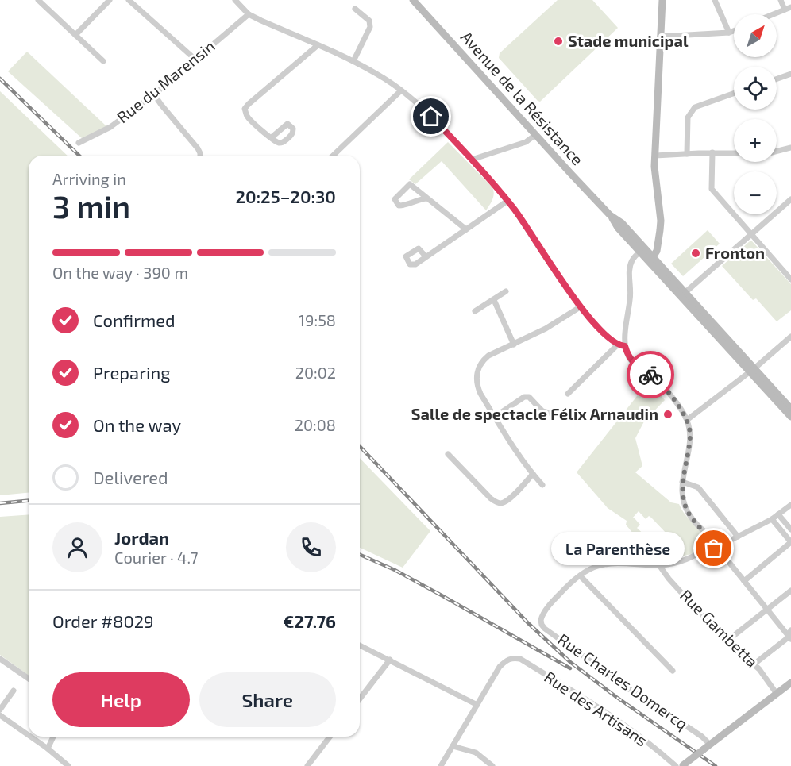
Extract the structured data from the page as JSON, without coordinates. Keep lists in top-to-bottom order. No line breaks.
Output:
{"streets":{"main road":["Avenue de la Résistance"],"street":["Rue du Marensin","Rue Gambetta","Rue Charles Domercq","Rue des Artisans"]},"places":["Stade municipal","Fronton","Salle de spectacle Félix Arnaudin","La Parenthèse"],"north":"top right","page":{"map_buttons":["+","−"],"heading":["3 min","Arriving in","20:25–20:30"],"panel":["Jordan","Courier · 4.7","Order #8029","€27.76"],"bar":"On the way · 390 m","list":[["Confirmed","19:58"],["Preparing","20:02"],["On the way","20:08"],"Delivered"],"bubble":"La Parenthèse","buttons":["Help","Share"]}}
